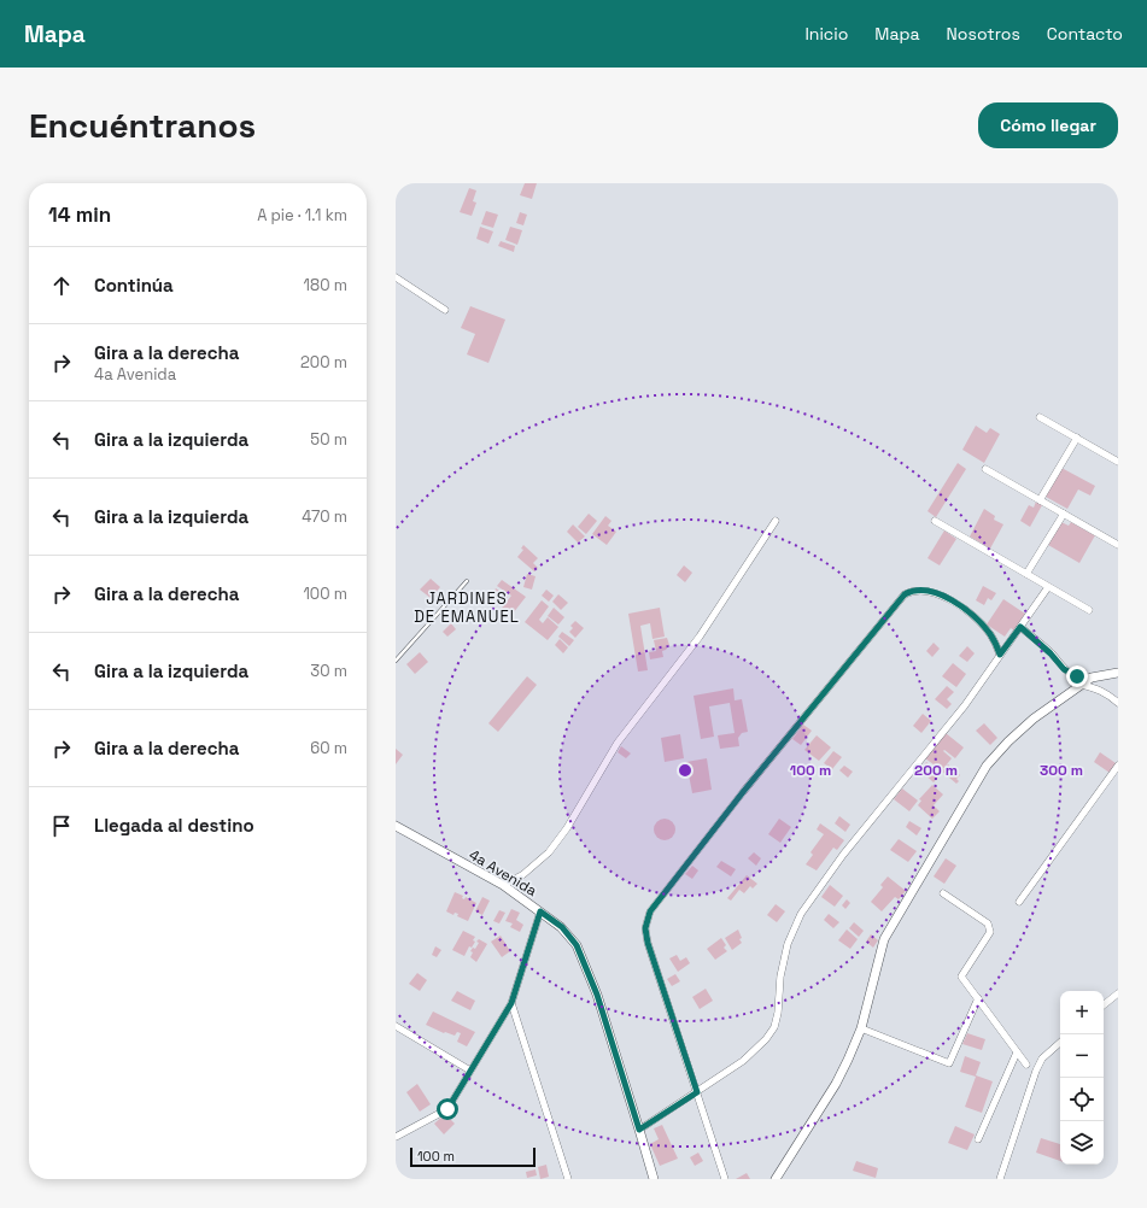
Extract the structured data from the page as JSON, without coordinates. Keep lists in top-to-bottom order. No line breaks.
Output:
{"streets":{"street":["4a Avenida"]},"districts":["JARDINES DE EMANUEL"],"scale_bar":"100 m","page":{"header":"Mapa","nav":["Inicio","Mapa","Nosotros","Contacto"],"buttons":"Cómo llegar","title":"Encuéntranos","heading":["14 min","A pie · 1.1 km"],"list":[["Continúa","180 m"],["Gira a la derecha","4a Avenida","200 m"],["Gira a la izquierda","50 m"],["Gira a la izquierda","470 m"],["Gira a la derecha","100 m"],["Gira a la izquierda","30 m"],["Gira a la derecha","60 m"],"Llegada al destino"],"map_buttons":["+","−"],"scale":"100 m"},"rings":["100 m","200 m","300 m"]}
